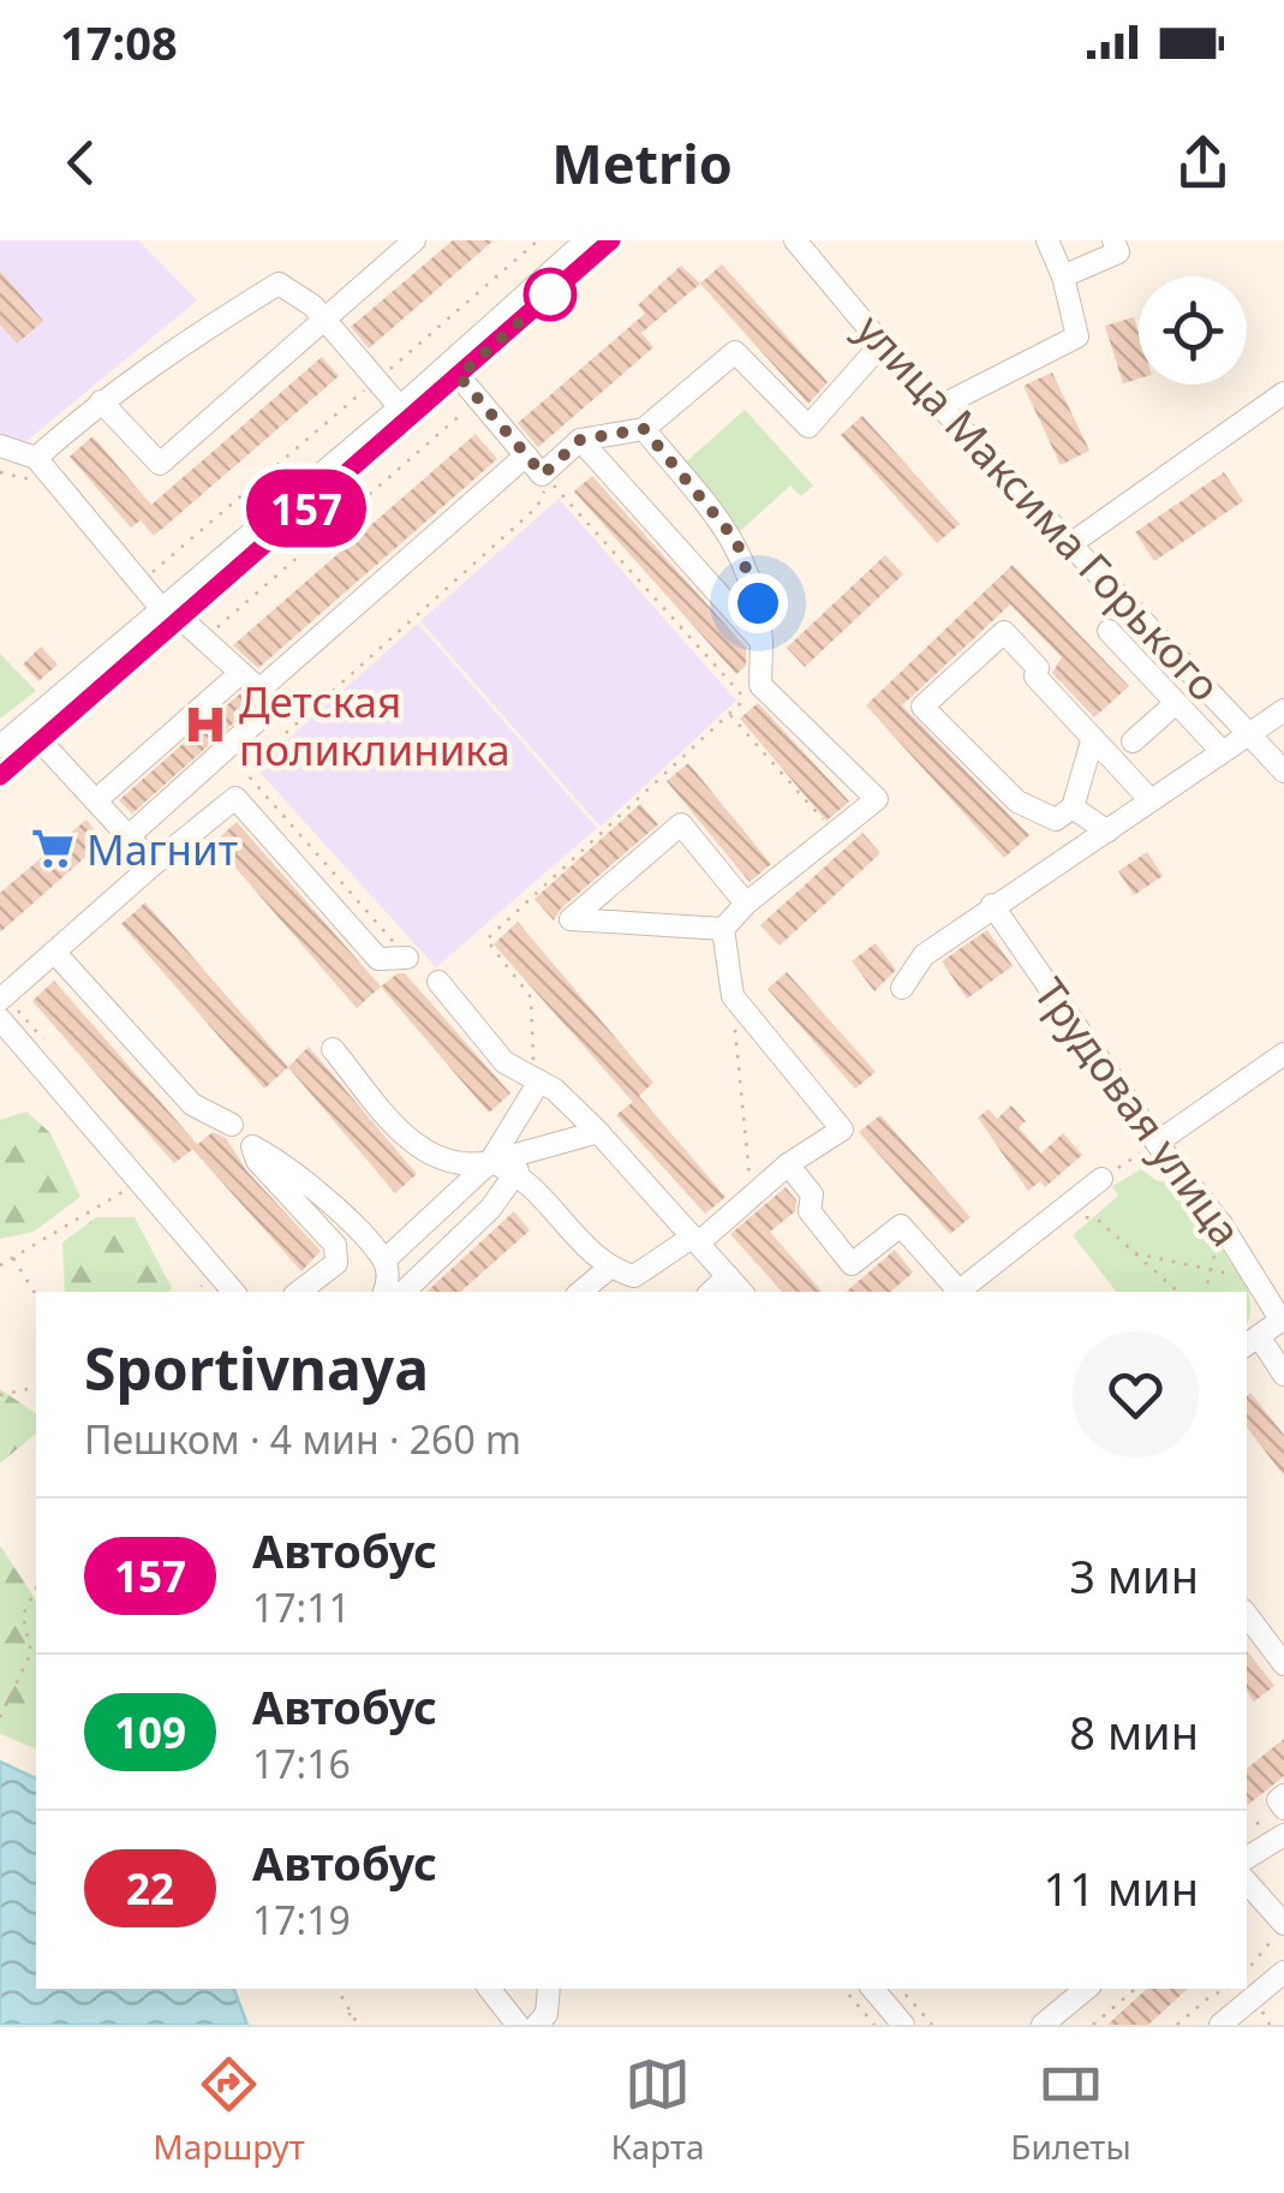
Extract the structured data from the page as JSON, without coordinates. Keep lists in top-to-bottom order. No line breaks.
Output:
{"streets":{"street":["улица Максима Горького","Трудовая улица"]},"places":{"hospital":["Детская поликлиника"],"supermarket":["Магнит"]},"lines":["bus line 157"],"page":{"status":"17:08","header":"Metrio","on_map":"157","heading":["Sportivnaya","Пешком · 4 мин · 260 m"],"list":[{"mark":"157","name":"Автобус","note":"17:11","value":"3 мин"},{"mark":"109","name":"Автобус","note":"17:16","value":"8 мин"},{"mark":"22","name":"Автобус","note":"17:19","value":"11 мин"}],"tabs":["Маршрут","Карта","Билеты"]}}
